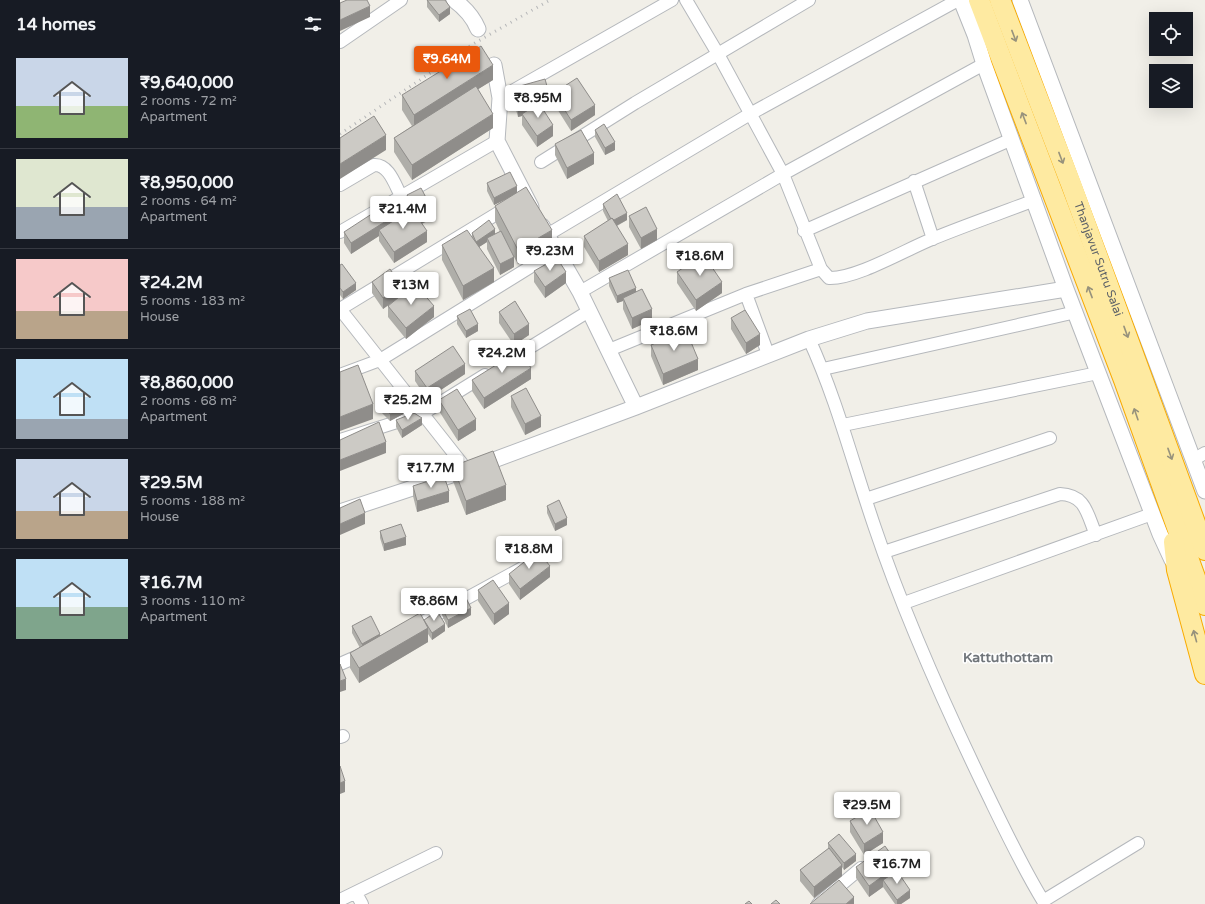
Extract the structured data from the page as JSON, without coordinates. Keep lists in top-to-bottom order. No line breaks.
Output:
{"streets":{"highway":["Thanjavur Sutru Salai"]},"districts":["Kattuthottam"],"page":{"heading":"14 homes","price":["₹9.64M","₹8.95M","₹21.4M","₹9.23M","₹18.6M","₹13M","₹18.6M","₹24.2M","₹25.2M","₹17.7M","₹18.8M","₹8.86M","₹29.5M","₹16.7M"],"list":[{"name":"₹9,640,000","note":"2 rooms · 72 m² · Apartment"},{"name":"₹8,950,000","note":"2 rooms · 64 m² · Apartment"},{"name":"₹24.2M","note":"5 rooms · 183 m² · House"},{"name":"₹8,860,000","note":"2 rooms · 68 m² · Apartment"},{"name":"₹29.5M","note":"5 rooms · 188 m² · House"},{"name":"₹16.7M","note":"3 rooms · 110 m² · Apartment"}]}}
